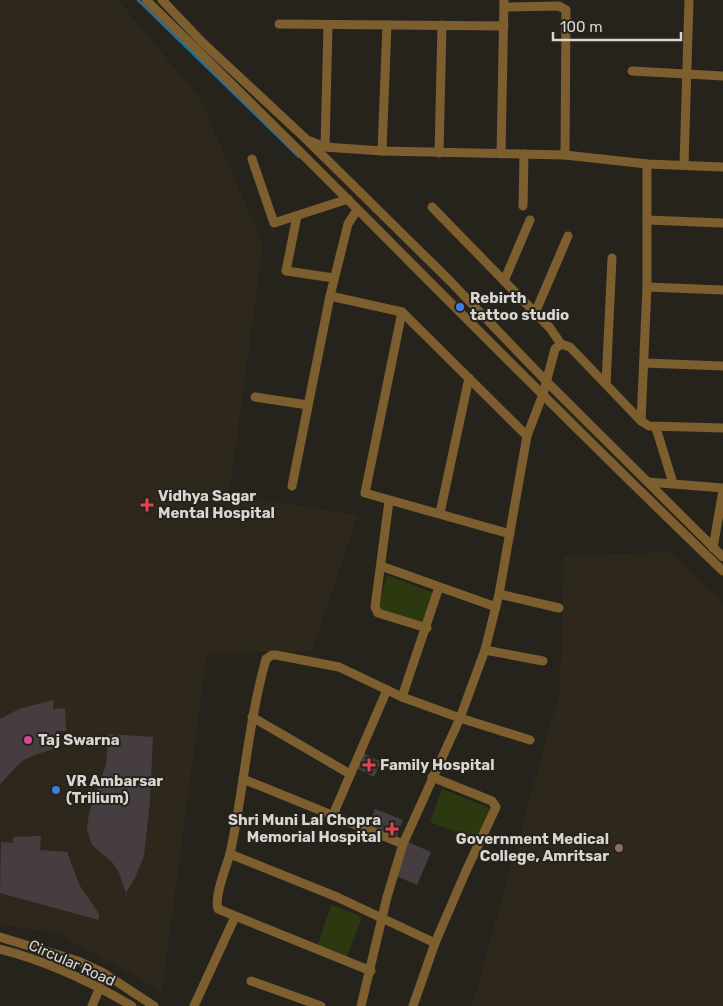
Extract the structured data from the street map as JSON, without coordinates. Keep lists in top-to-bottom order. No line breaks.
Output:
{"streets":{"street":["Circular Road"]},"places":{"other":["Rebirth tattoo studio","Taj Swarna","VR Ambarsar (Trilium)","Government Medical College, Amritsar"],"health":["Vidhya Sagar Mental Hospital","Family Hospital","Shri Muni Lal Chopra Memorial Hospital"]},"scale_bar":"100 m"}
